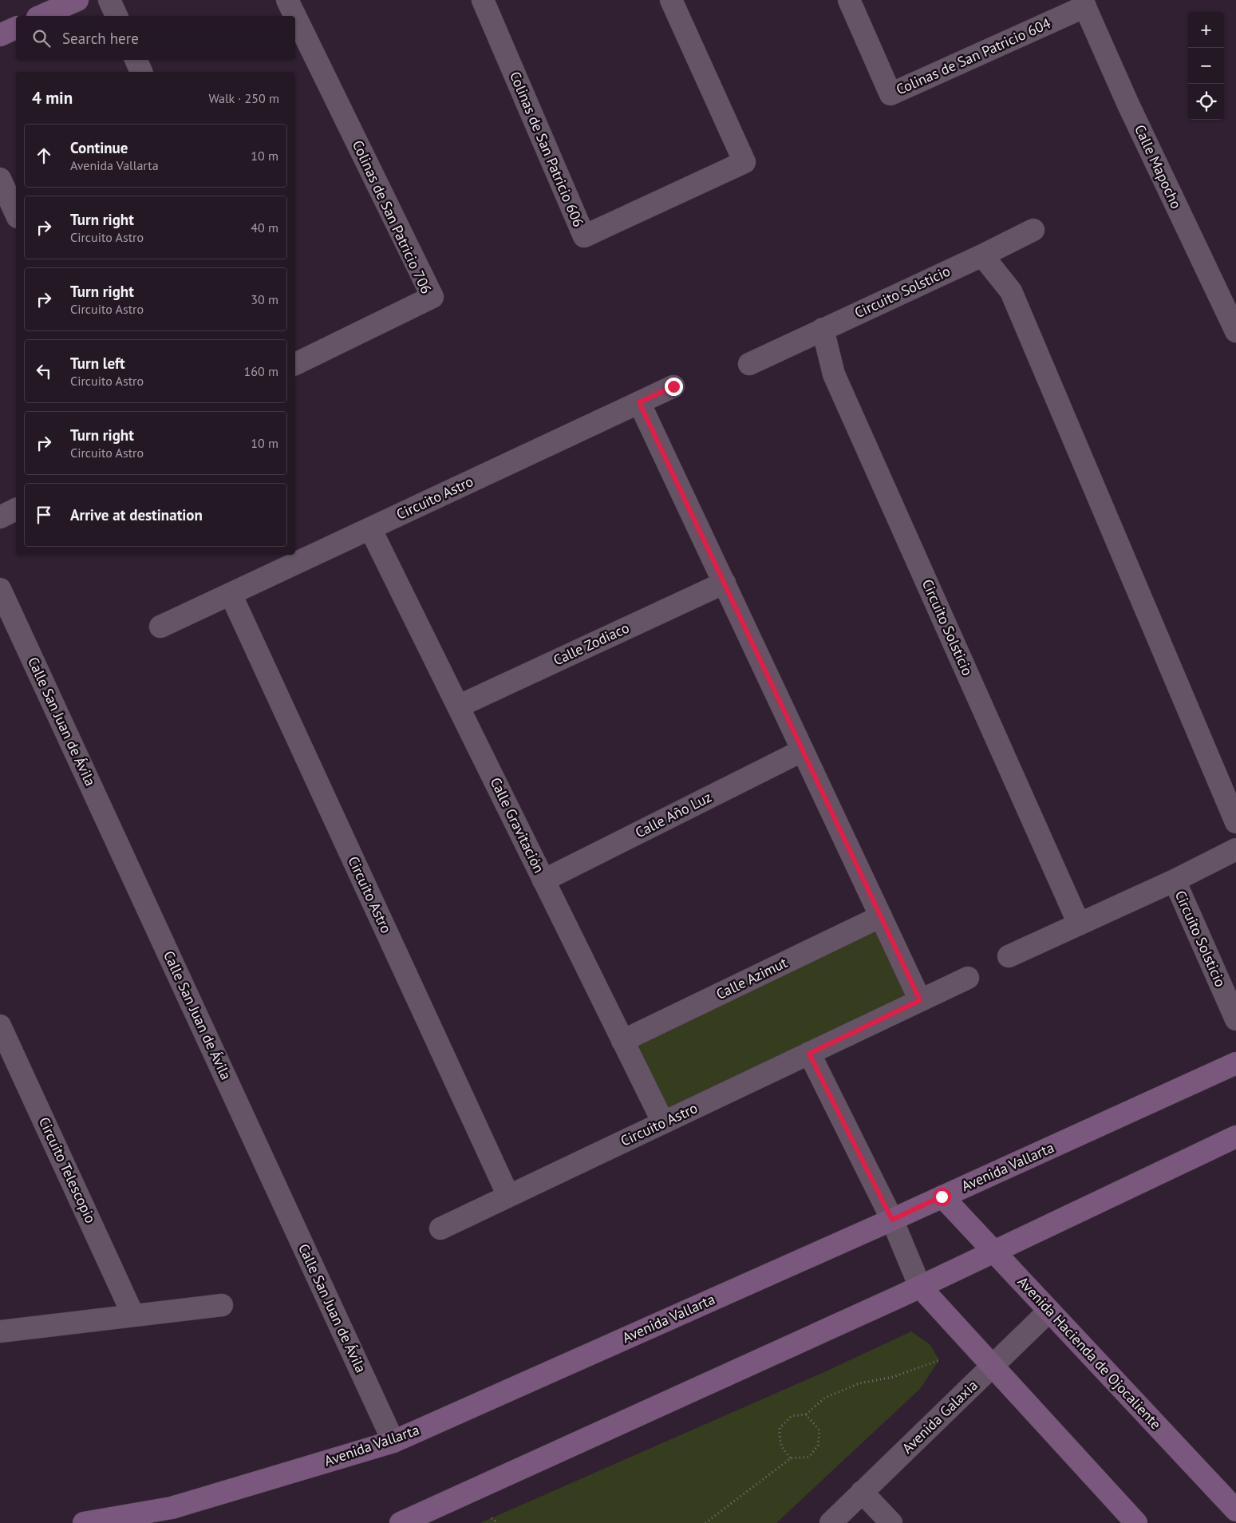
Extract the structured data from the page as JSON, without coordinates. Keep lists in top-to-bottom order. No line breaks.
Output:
{"streets":{"street":["Colinas de San Patricio 604","Colinas de San Patricio 606","Calle Mapocho","Colinas de San Patricio 706","Circuito Solsticio","Circuito Astro","Calle Zodiaco","Calle San Juan de Ávila","Calle Año Luz","Calle Gravitación","Calle Azimut","Avenida Vallarta","Circuito Telescopio","Avenida Hacienda de Ojocaliente","Avenida Galaxia"]},"crossings":[["Colinas de San Patricio 604","Calle Mapocho"],["Circuito Astro","Calle Gravitación"],["Calle Zodiaco","Calle Gravitación"],["Calle San Juan de Ávila","Avenida Vallarta"],["Calle Año Luz","Calle Gravitación"],["Calle Gravitación","Calle Azimut"],["Avenida Vallarta","Avenida Hacienda de Ojocaliente"],["Avenida Hacienda de Ojocaliente","Avenida Galaxia"]],"page":{"map_buttons":["+","−"],"search":"Search here","heading":["4 min","Walk · 250 m"],"list":[["Continue","Avenida Vallarta","10 m"],["Turn right","Circuito Astro","40 m"],["Turn right","Circuito Astro","30 m"],["Turn left","Circuito Astro","160 m"],["Turn right","Circuito Astro","10 m"],"Arrive at destination"]}}
